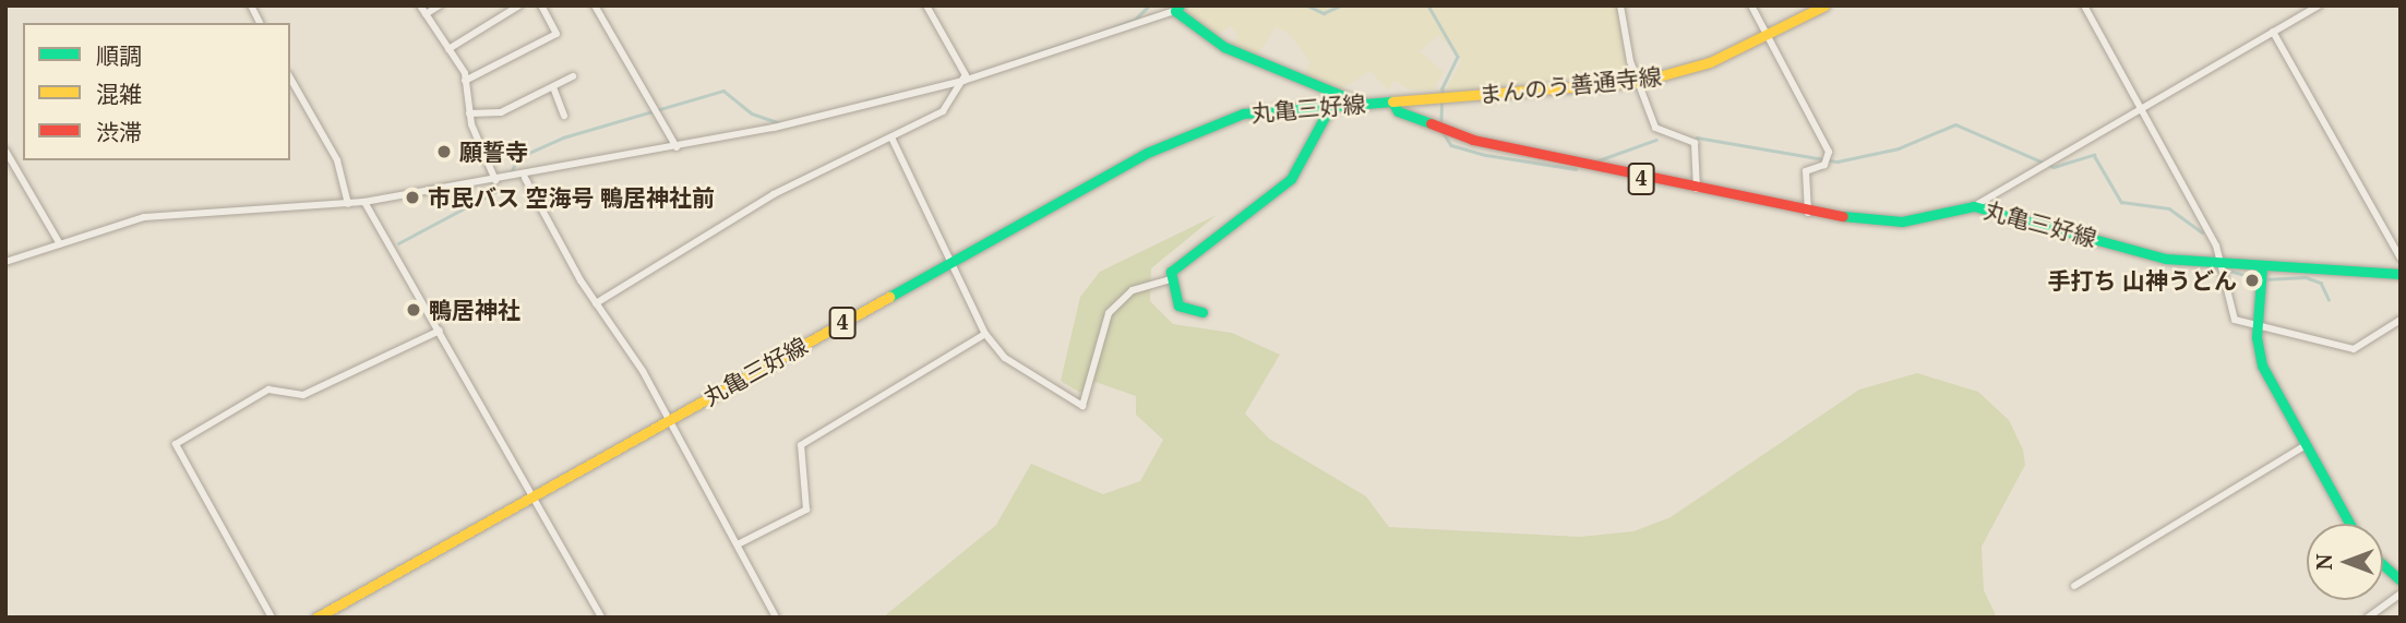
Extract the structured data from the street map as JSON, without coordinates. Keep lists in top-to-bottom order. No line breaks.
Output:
{"streets":{"main road":["まんのう善通寺線","丸亀三好線","4"]},"crossings":[["まんのう善通寺線","丸亀三好線"]],"places":["願誓寺","市民バス 空海号 鴨居神社前","手打ち 山神うどん","鴨居神社"],"legend":["順調","混雑","渋滞"],"north":"left"}
